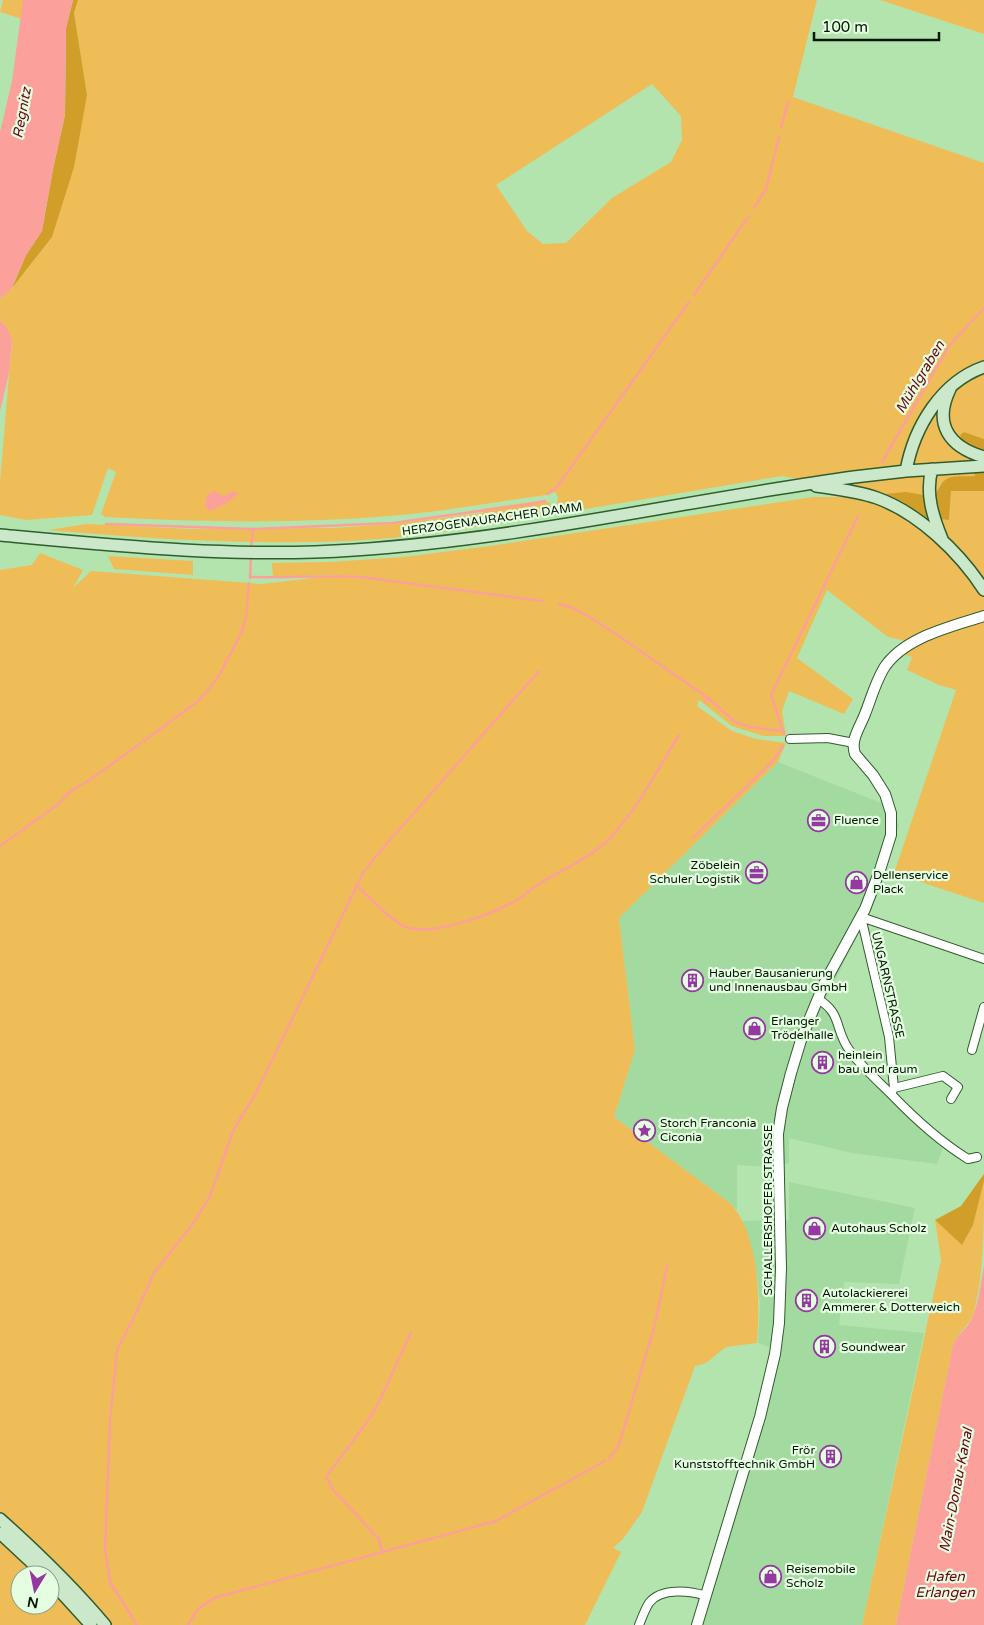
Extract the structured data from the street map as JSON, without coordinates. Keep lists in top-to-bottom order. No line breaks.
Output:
{"streets":{"main road":["HERZOGENAURACHER DAMM"],"street":["UNGARNSTRASSE","SCHALLERSHOFER STRASSE"]},"crossings":[["UNGARNSTRASSE","SCHALLERSHOFER STRASSE"]],"water":["Regnitz","Mühlgraben","Main-Donau-Kanal","Hafen Erlangen"],"places":{"office":["Fluence","Zöbelein Schuler Logistik"],"shop":["Dellenservice Plack","Erlanger Trödelhalle","Autohaus Scholz","Reisemobile Scholz"],"building":["Hauber Bausanierung und Innenausbau GmbH","heinlein bau und raum","Autolackiererei Ammerer & Dotterweich","Soundwear","Frör Kunststofftechnik GmbH"],"place":["Storch Franconia Ciconia"]},"scale_bar":"100 m","north":"bottom"}
